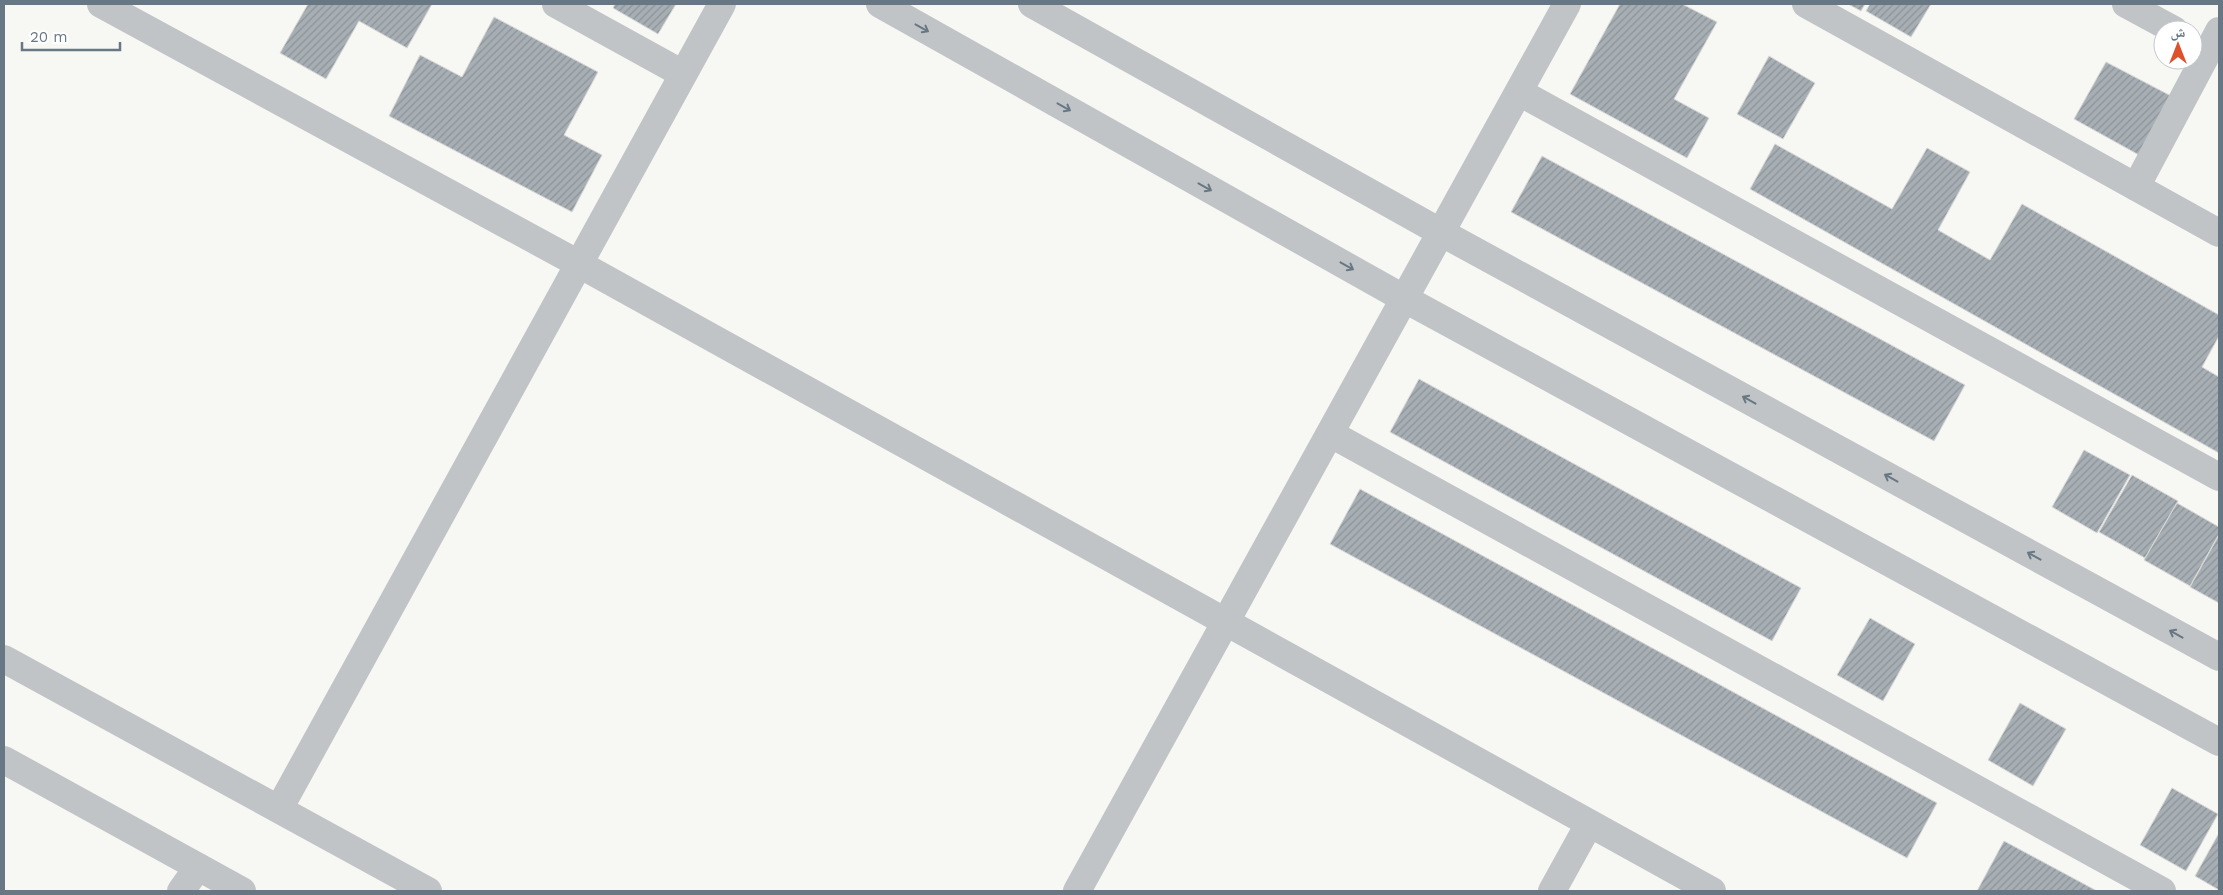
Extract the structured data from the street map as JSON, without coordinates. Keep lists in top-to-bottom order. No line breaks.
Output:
{"scale_bar":"20 m","north":"top"}
